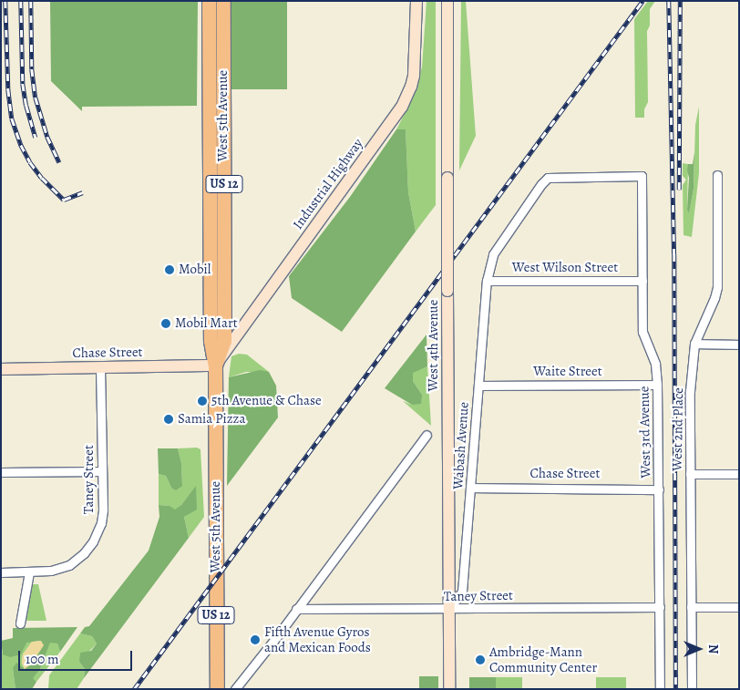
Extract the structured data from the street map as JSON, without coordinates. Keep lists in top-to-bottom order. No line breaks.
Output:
{"streets":{"main road":["West 5th Avenue","US 12","Industrial Highway","West 4th Avenue","Chase Street"],"street":["West Wilson Street","Waite Street","West 2nd Place","West 3rd Avenue","Wabash Avenue","Taney Street"]},"crossings":[["West 5th Avenue","Industrial Highway"],["West 5th Avenue","Chase Street"],["Industrial Highway","Chase Street"],["West Wilson Street","West 3rd Avenue"],["West Wilson Street","Wabash Avenue"],["West 4th Avenue","Wabash Avenue"],["West 4th Avenue","Taney Street"],["Chase Street","West 3rd Avenue"],["Chase Street","Wabash Avenue"],["Chase Street","Taney Street"],["Waite Street","West 3rd Avenue"],["Waite Street","Wabash Avenue"],["West 3rd Avenue","Wabash Avenue"],["West 3rd Avenue","Taney Street"],["Wabash Avenue","Taney Street"]],"places":["Mobil","Mobil Mart","5th Avenue & Chase","Samia Pizza","Fifth Avenue Gyros and Mexican Foods","Ambridge-Mann Community Center"],"scale_bar":"100 m","north":"right"}
